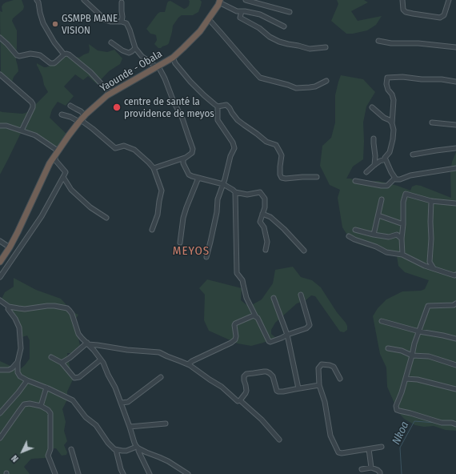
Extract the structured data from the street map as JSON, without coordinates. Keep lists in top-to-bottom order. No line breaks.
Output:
{"streets":{"highway":["Yaounde - Obala"]},"districts":["MEYOS"],"water":["Nkoa"],"places":["GSMPB MANE VISION","centre de santé la providence de meyos"],"north":"bottom left"}
